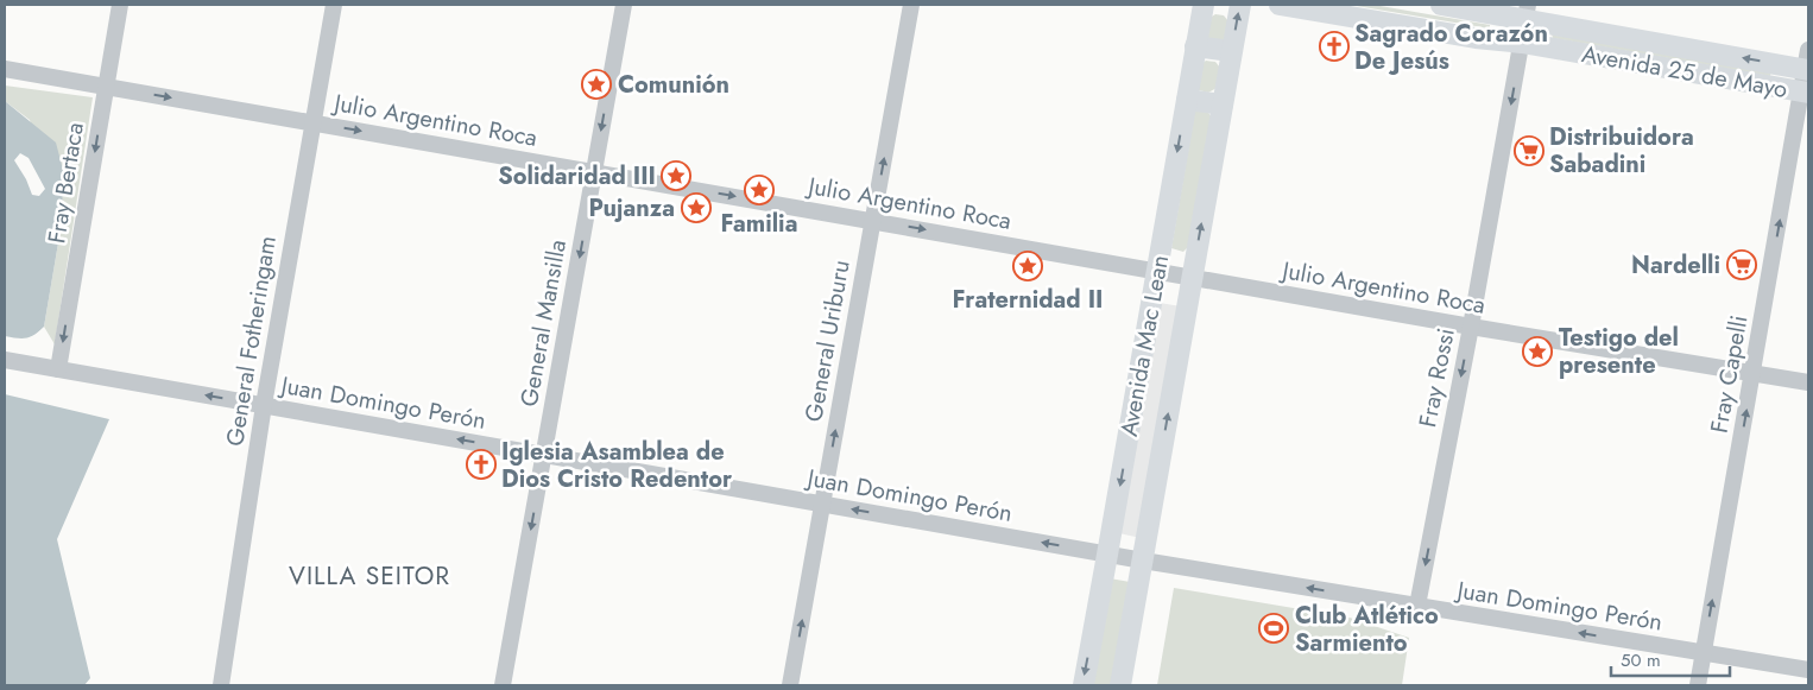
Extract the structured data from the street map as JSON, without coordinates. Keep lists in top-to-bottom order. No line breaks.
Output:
{"streets":{"main road":["Avenida 25 de Mayo","Avenida Mac Lean"],"street":["Julio Argentino Roca","Fray Bertaca","General Mansilla","General Fotheringam","General Uriburu","Fray Capelli","Fray Rossi","Juan Domingo Perón"]},"crossings":[["Avenida 25 de Mayo","Fray Capelli"],["Avenida 25 de Mayo","Fray Rossi"],["Julio Argentino Roca","Fray Bertaca"],["Julio Argentino Roca","General Mansilla"],["Julio Argentino Roca","General Fotheringam"],["Julio Argentino Roca","General Uriburu"],["Julio Argentino Roca","Avenida Mac Lean"],["Julio Argentino Roca","Fray Capelli"],["Julio Argentino Roca","Fray Rossi"],["Fray Bertaca","Juan Domingo Perón"],["General Mansilla","Juan Domingo Perón"],["General Fotheringam","Juan Domingo Perón"],["General Uriburu","Juan Domingo Perón"],["Avenida Mac Lean","Juan Domingo Perón"],["Fray Capelli","Juan Domingo Perón"],["Fray Rossi","Juan Domingo Perón"]],"one_way":["Julio Argentino Roca","Fray Bertaca","General Mansilla","General Uriburu","Fray Capelli","Fray Rossi","Juan Domingo Perón"],"districts":["VILLA SEITOR"],"places":{"church":["Sagrado Corazón De Jesús","Iglesia Asamblea de Dios Cristo Redentor"],"place":["Comunión","Solidaridad III","Familia","Pujanza","Fraternidad II","Testigo del presente"],"supermarket":["Distribuidora Sabadini","Nardelli"],"sports":["Club Atlético Sarmiento"]},"scale_bar":"50 m"}
